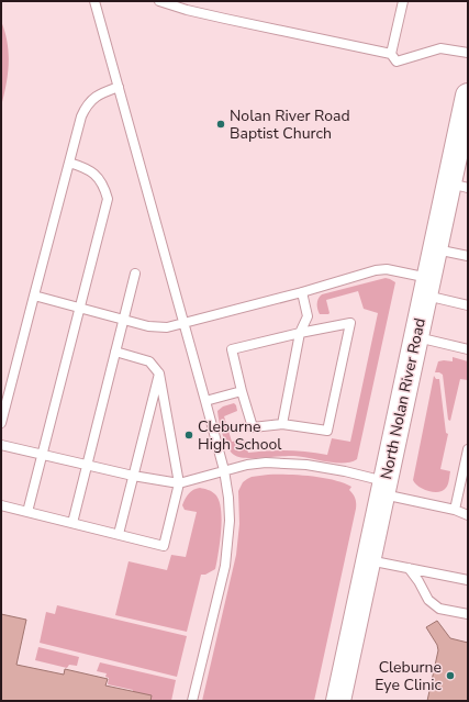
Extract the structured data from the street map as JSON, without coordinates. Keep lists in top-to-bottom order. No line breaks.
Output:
{"streets":{"main road":["North Nolan River Road"]},"places":["Nolan River Road Baptist Church","Cleburne High School","Cleburne Eye Clinic"]}
